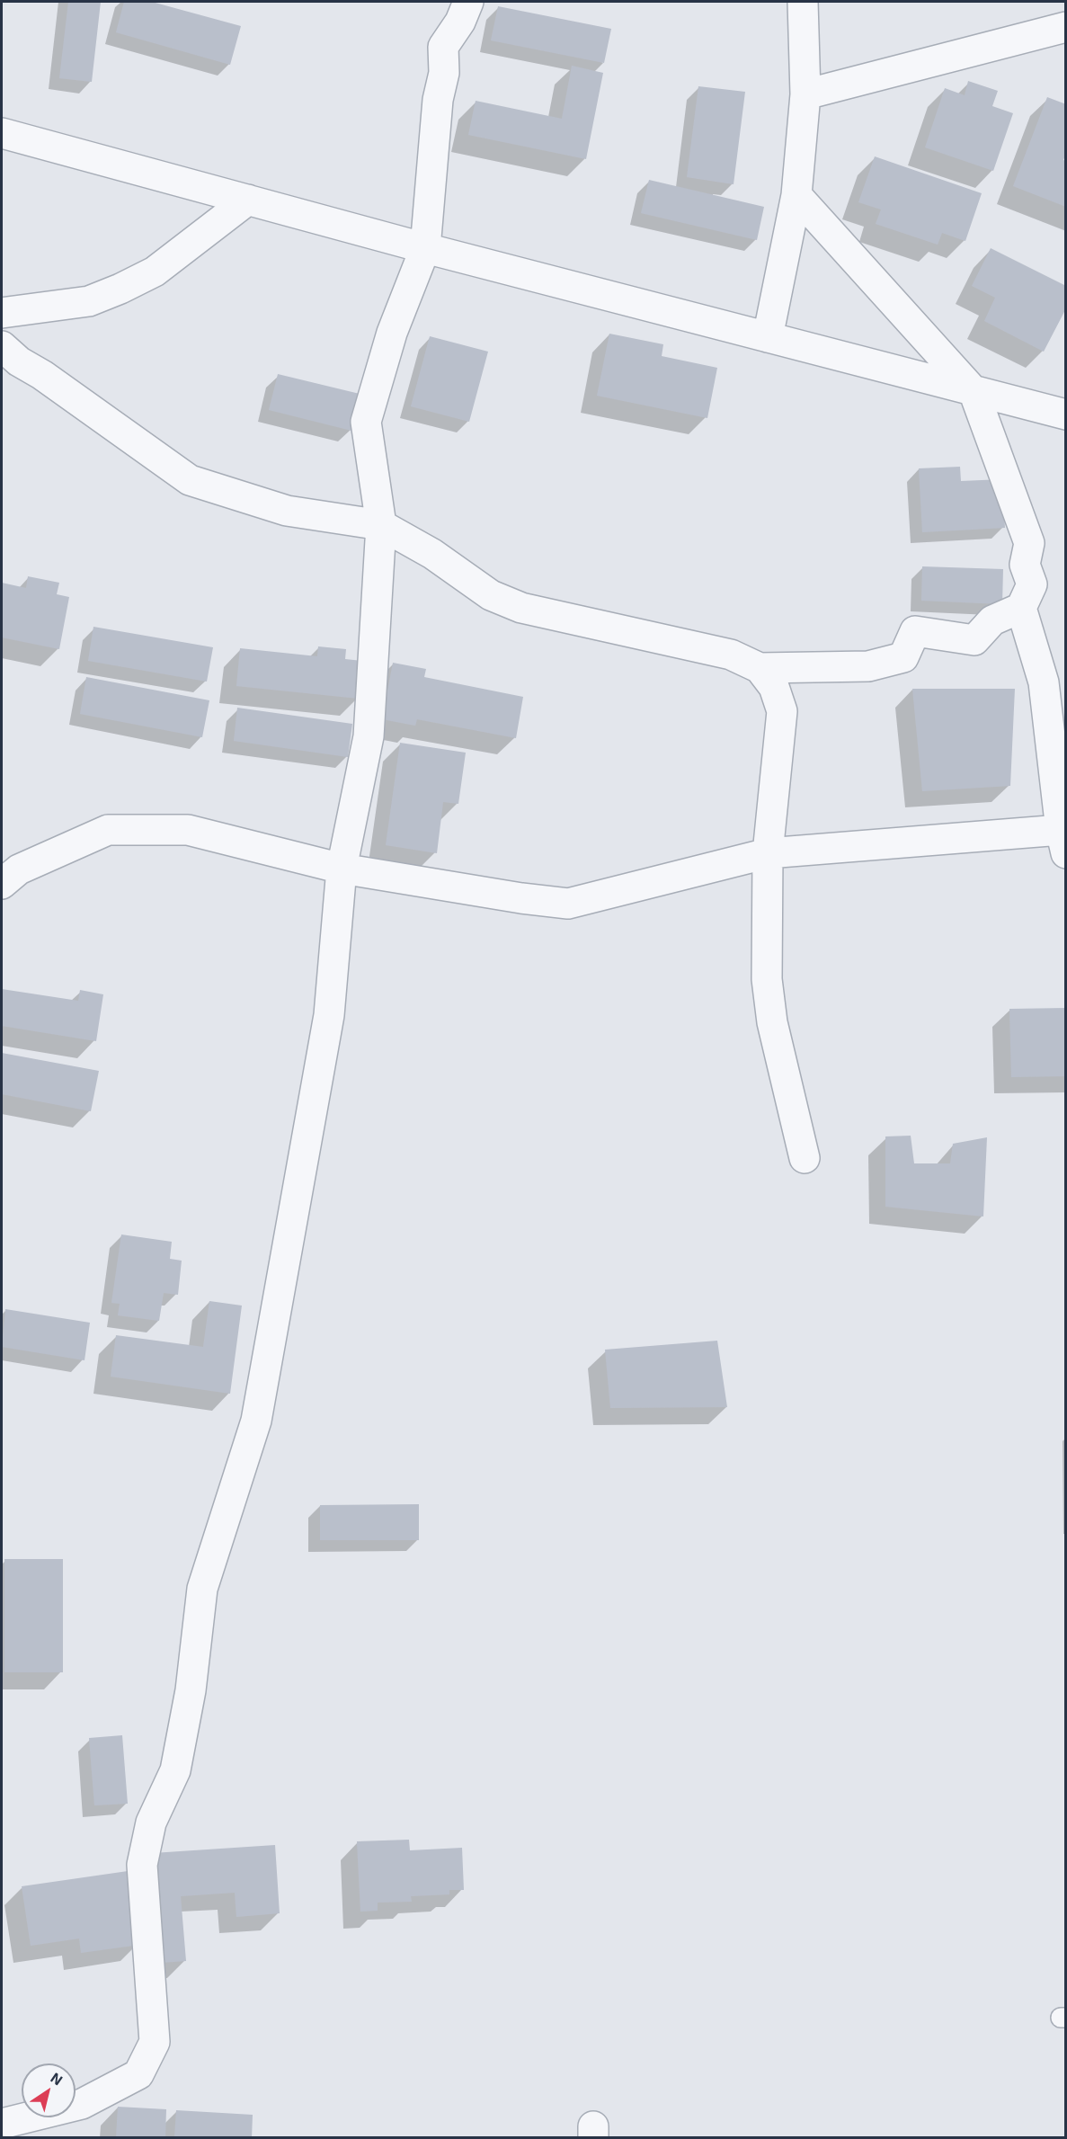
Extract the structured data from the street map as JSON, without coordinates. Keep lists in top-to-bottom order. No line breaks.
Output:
{"north":"top right"}
